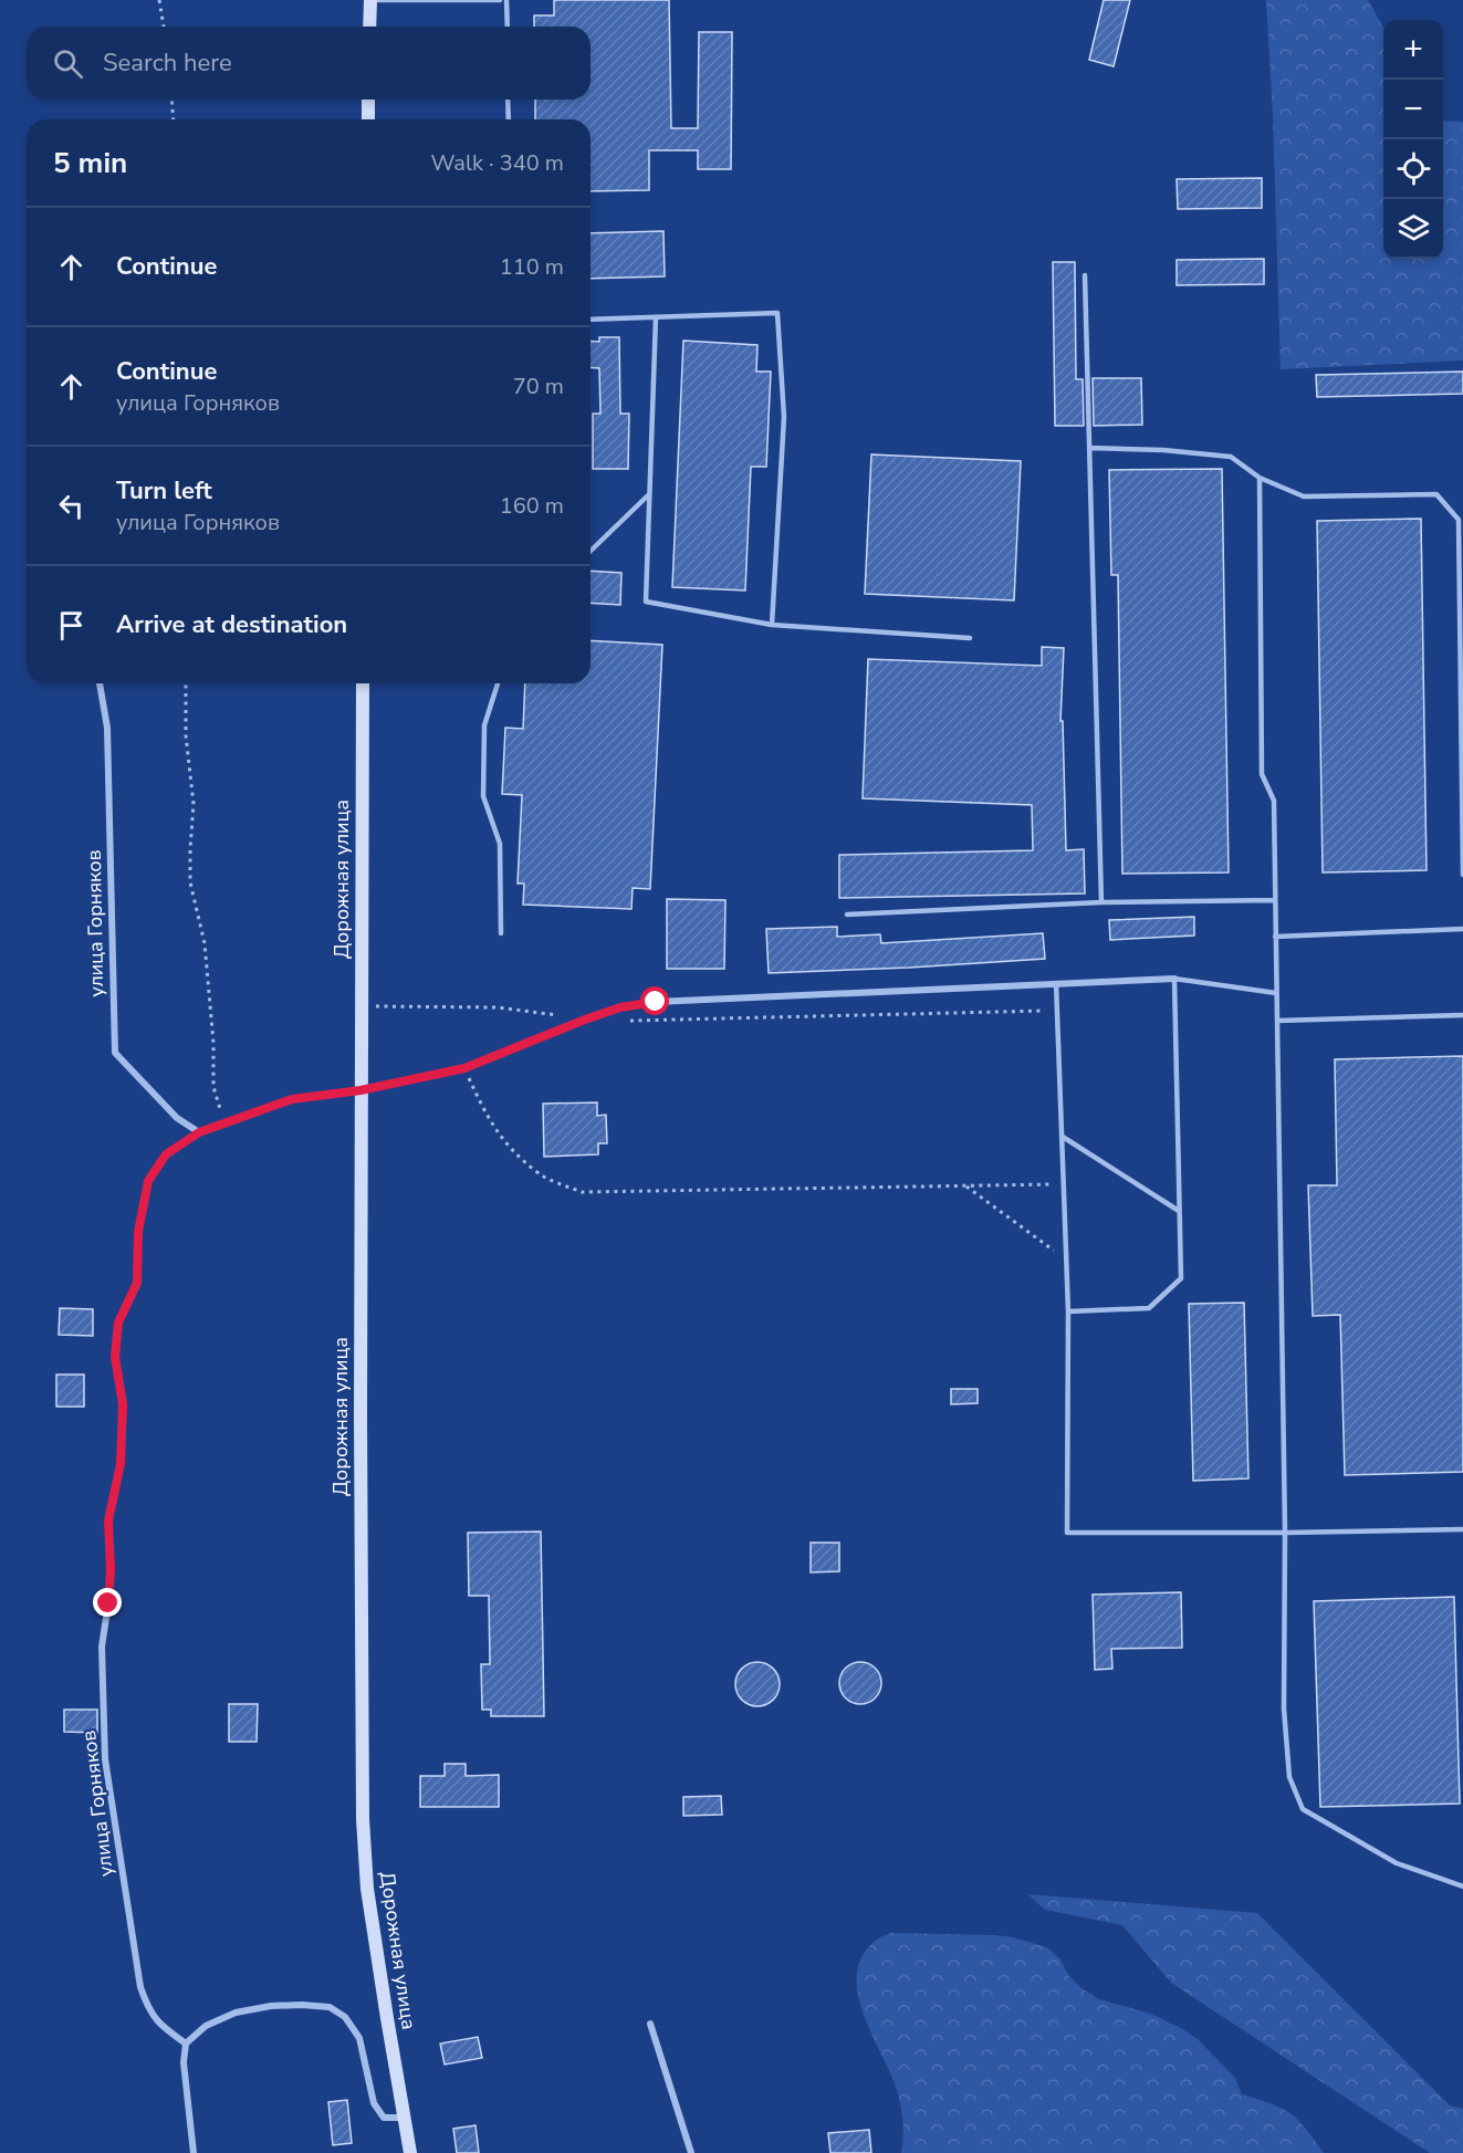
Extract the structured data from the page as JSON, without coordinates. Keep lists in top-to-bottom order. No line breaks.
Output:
{"streets":{"street":["Дорожная улица","улица Горняков"]},"crossings":[["Дорожная улица","улица Горняков"]],"page":{"map_buttons":["+","−"],"search":"Search here","heading":["5 min","Walk · 340 m"],"list":[["Continue","110 m"],["Continue","улица Горняков","70 m"],["Turn left","улица Горняков","160 m"],"Arrive at destination"]}}
